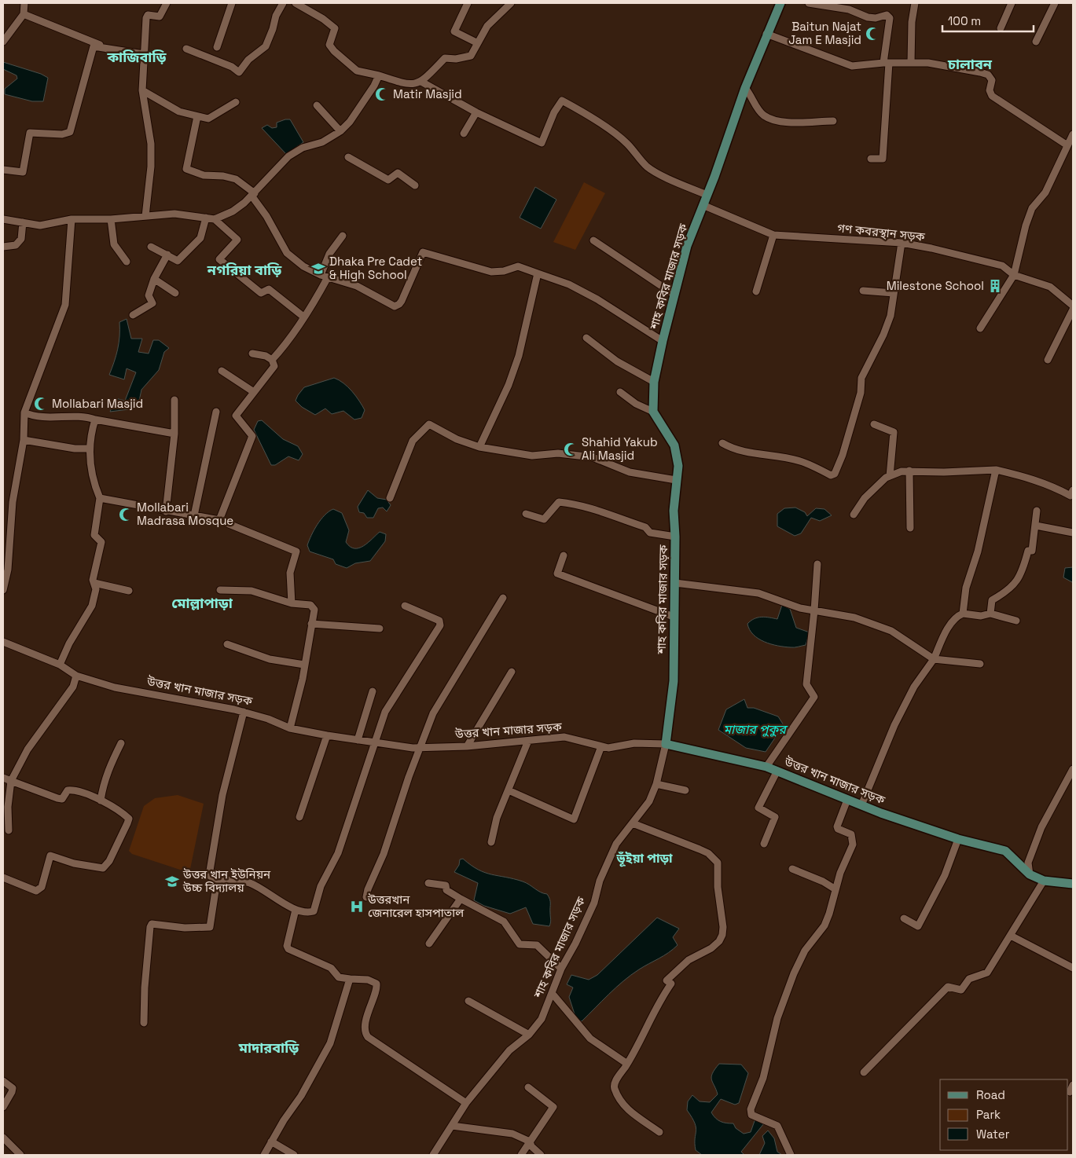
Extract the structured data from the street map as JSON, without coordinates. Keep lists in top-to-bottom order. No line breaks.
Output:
{"streets":{"main road":["শাহ কবির মাজার সড়ক","উত্তর খান মাজার সড়ক"],"street":["গণ কবরস্থান সড়ক"]},"crossings":[["গণ কবরস্থান সড়ক","শাহ কবির মাজার সড়ক"],["শাহ কবির মাজার সড়ক","উত্তর খান মাজার সড়ক"]],"districts":["কাজিবাড়ি","চালাবন","নগরিয়া বাড়ি","মোল্লাপাড়া","ভূঁইয়া পাড়া","মাদারবাড়ি"],"water":["মাজার পুকুর"],"places":{"mosque":["Baitun Najat Jam E Masjid","Matir Masjid","Mollabari Masjid","Shahid Yakub Ali Masjid","Mollabari Madrasa Mosque"],"school or university":["Dhaka Pre Cadet & High School","উত্তর খান ইউনিয়ন উচ্চ বিদ্যালয়"],"building":["Milestone School"],"hospital":["উত্তরখান জেনারেল হাসপাতাল"]},"legend":["Road","Park","Water"],"scale_bar":"100 m"}
